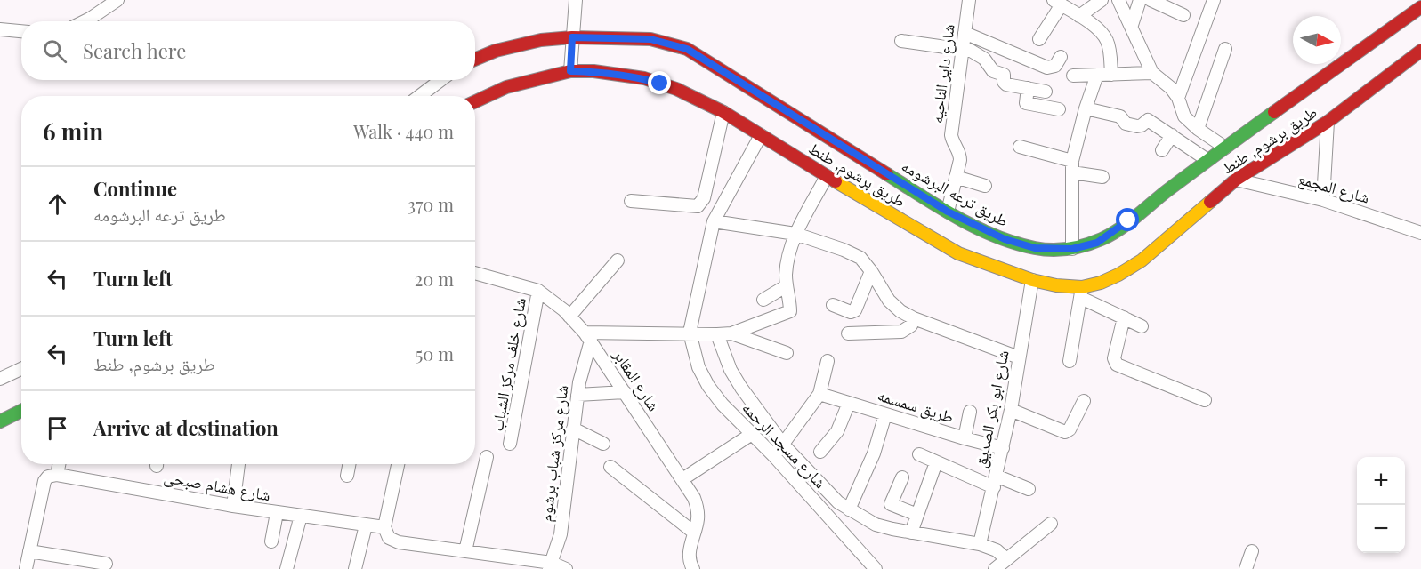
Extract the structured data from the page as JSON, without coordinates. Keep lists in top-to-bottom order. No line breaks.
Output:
{"streets":{"main road":["طريق برشوم, طنط","طريق ترعه البرشومه"],"street":["شارع داير الناحيه","شارع المجمع","شارع خلف مركز الشباب","شارع المقابر","طريق سمسمه","شارع ابو بكر الصديق","شارع مسجد الرحمه","شارع مركز شباب برشوم","شارع هشام صبحى"]},"crossings":[["شارع داير الناحيه","طريق ترعه البرشومه"],["طريق برشوم, طنط","شارع المجمع"],["طريق برشوم, طنط","شارع ابو بكر الصديق"],["شارع خلف مركز الشباب","شارع المقابر"],["شارع المقابر","شارع مركز شباب برشوم"],["طريق سمسمه","شارع ابو بكر الصديق"]],"north":"right","page":{"search":"Search here","heading":["6 min","Walk · 440 m"],"list":[["Continue","طريق ترعه البرشومه","370 m"],["Turn left","20 m"],["Turn left","طريق برشوم, طنط","50 m"],"Arrive at destination"],"map_buttons":["+","−"]}}
